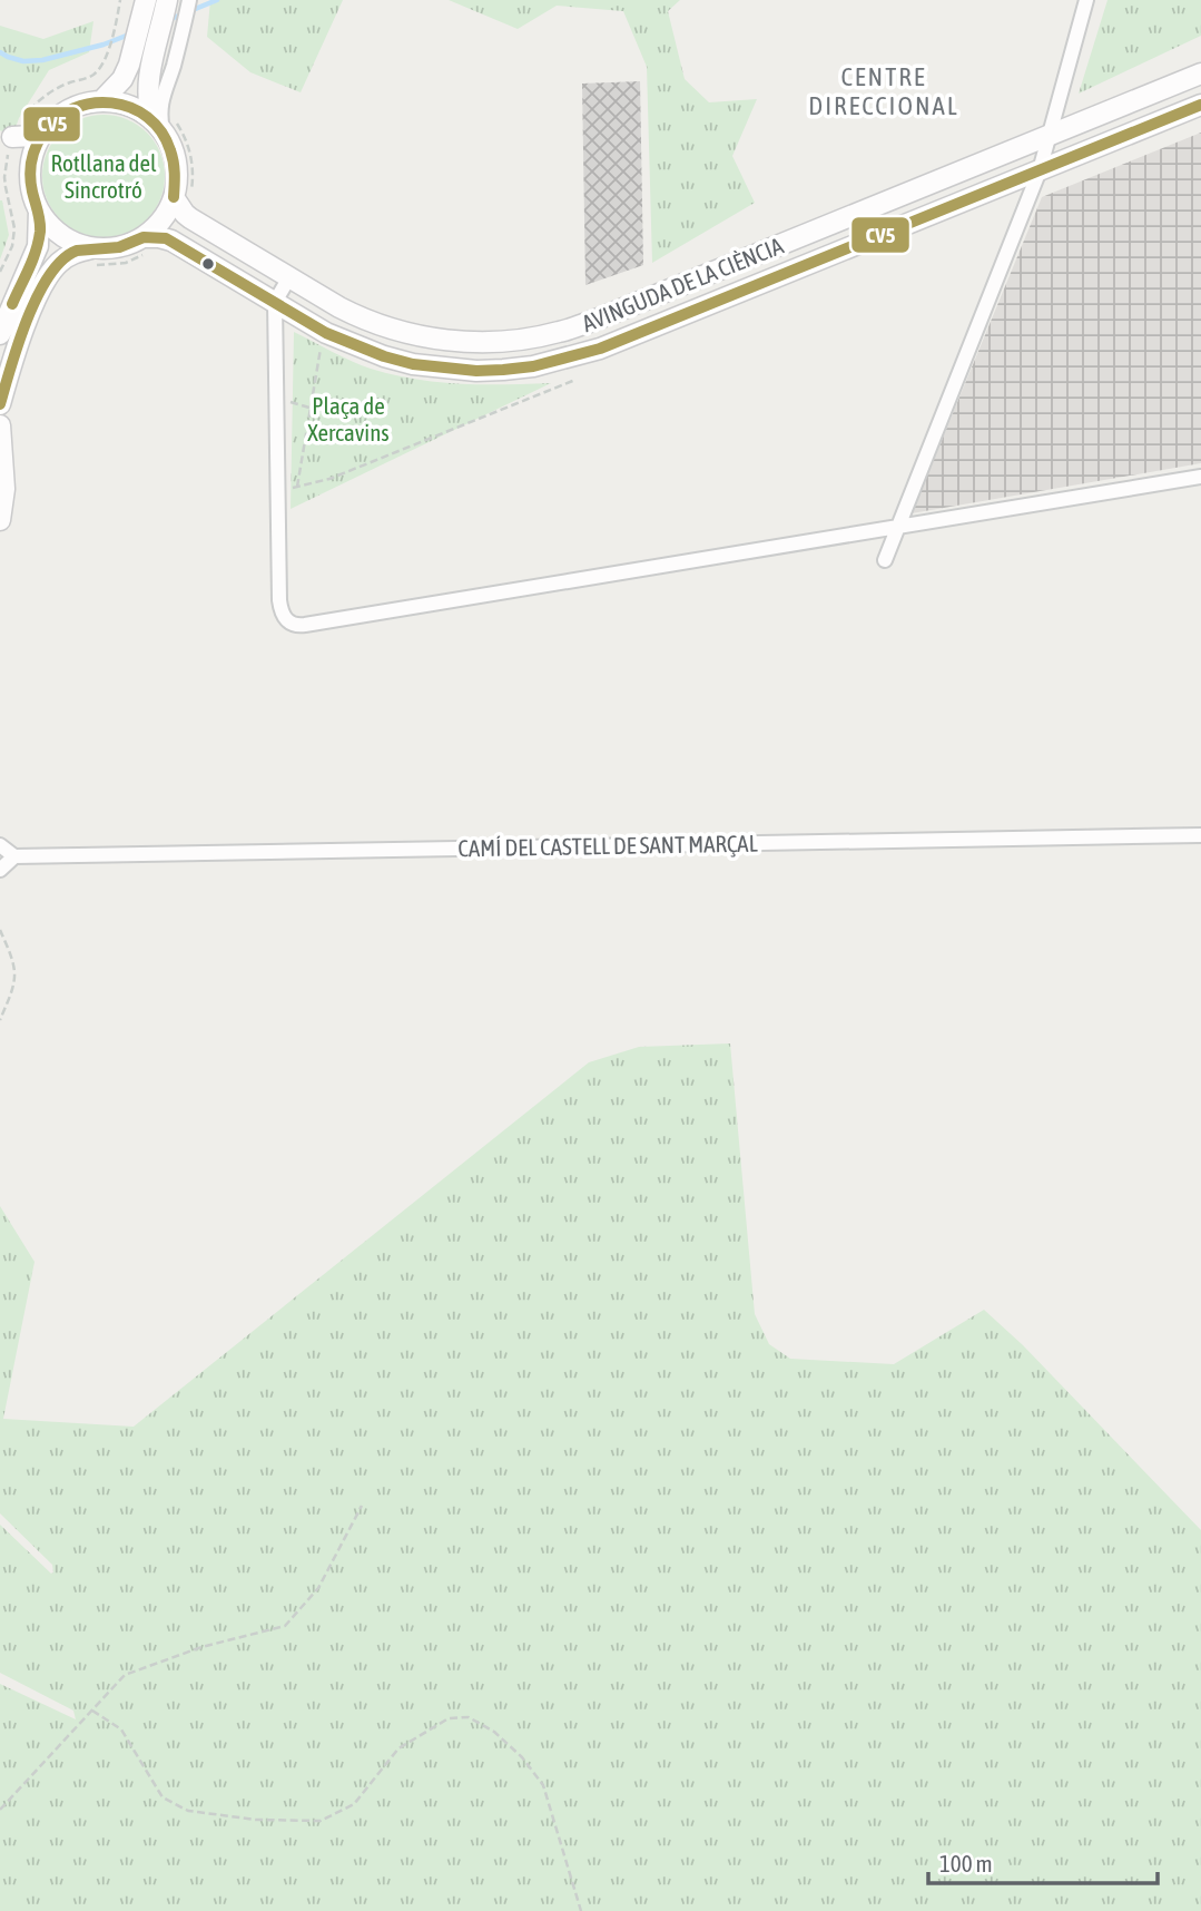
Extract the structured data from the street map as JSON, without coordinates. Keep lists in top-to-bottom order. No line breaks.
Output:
{"streets":{"street":["AVINGUDA DE LA CIÈNCIA","CAMÍ DEL CASTELL DE SANT MARÇAL"]},"districts":["CENTRE DIRECCIONAL"],"parks":["Rotllana del Sincrotró","Plaça de Xercavins"],"lines":["transit line CV5"],"scale_bar":"100 m"}
